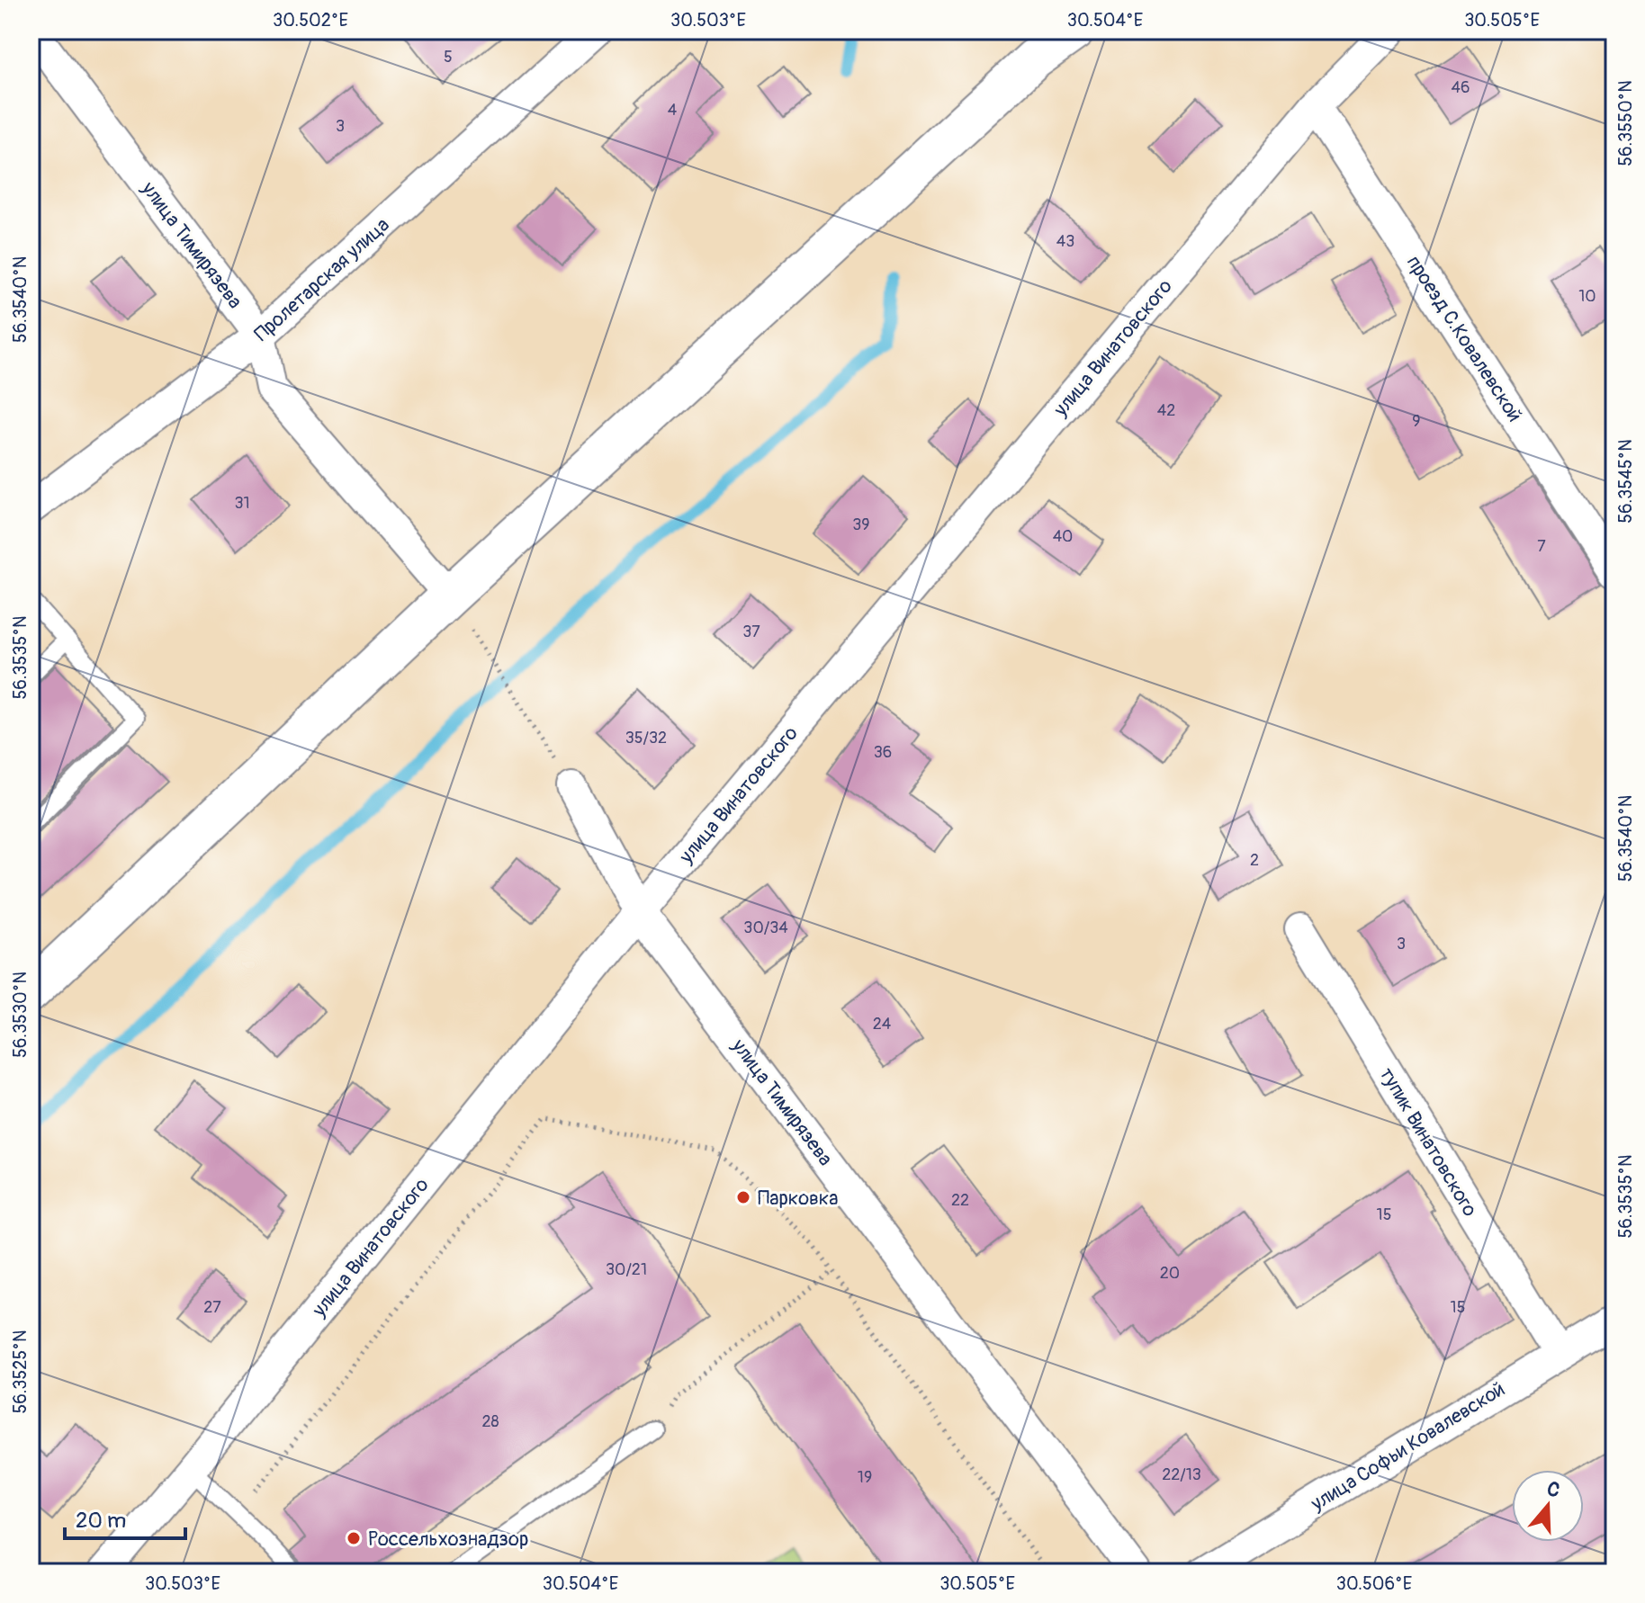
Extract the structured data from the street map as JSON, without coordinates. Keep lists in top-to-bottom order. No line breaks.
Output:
{"streets":{"street":["улица Тимирязева","Пролетарская улица","проезд С.Ковалевской","улица Винатовского","тупик Винатовского","улица Софьи Ковалевской"]},"crossings":[["улица Тимирязева","Пролетарская улица"],["улица Тимирязева","улица Винатовского"],["проезд С.Ковалевской","улица Винатовского"],["тупик Винатовского","улица Софьи Ковалевской"]],"places":["Парковка","Россельхознадзор"],"house_numbers":["5","46","4","3","43","10","42","9","31","39","40","7","37","35/32","36","2","30/34","3","24","22","15","30/21","20","27","15","28","22/13","19"],"scale_bar":"20 m","north":"top","coordinates":["30.502°E","30.503°E","30.504°E","30.505°E","56.3550°N","56.3540°N","56.3545°N","56.3535°N","56.3530°N","56.3525°N","30.506°E"]}
